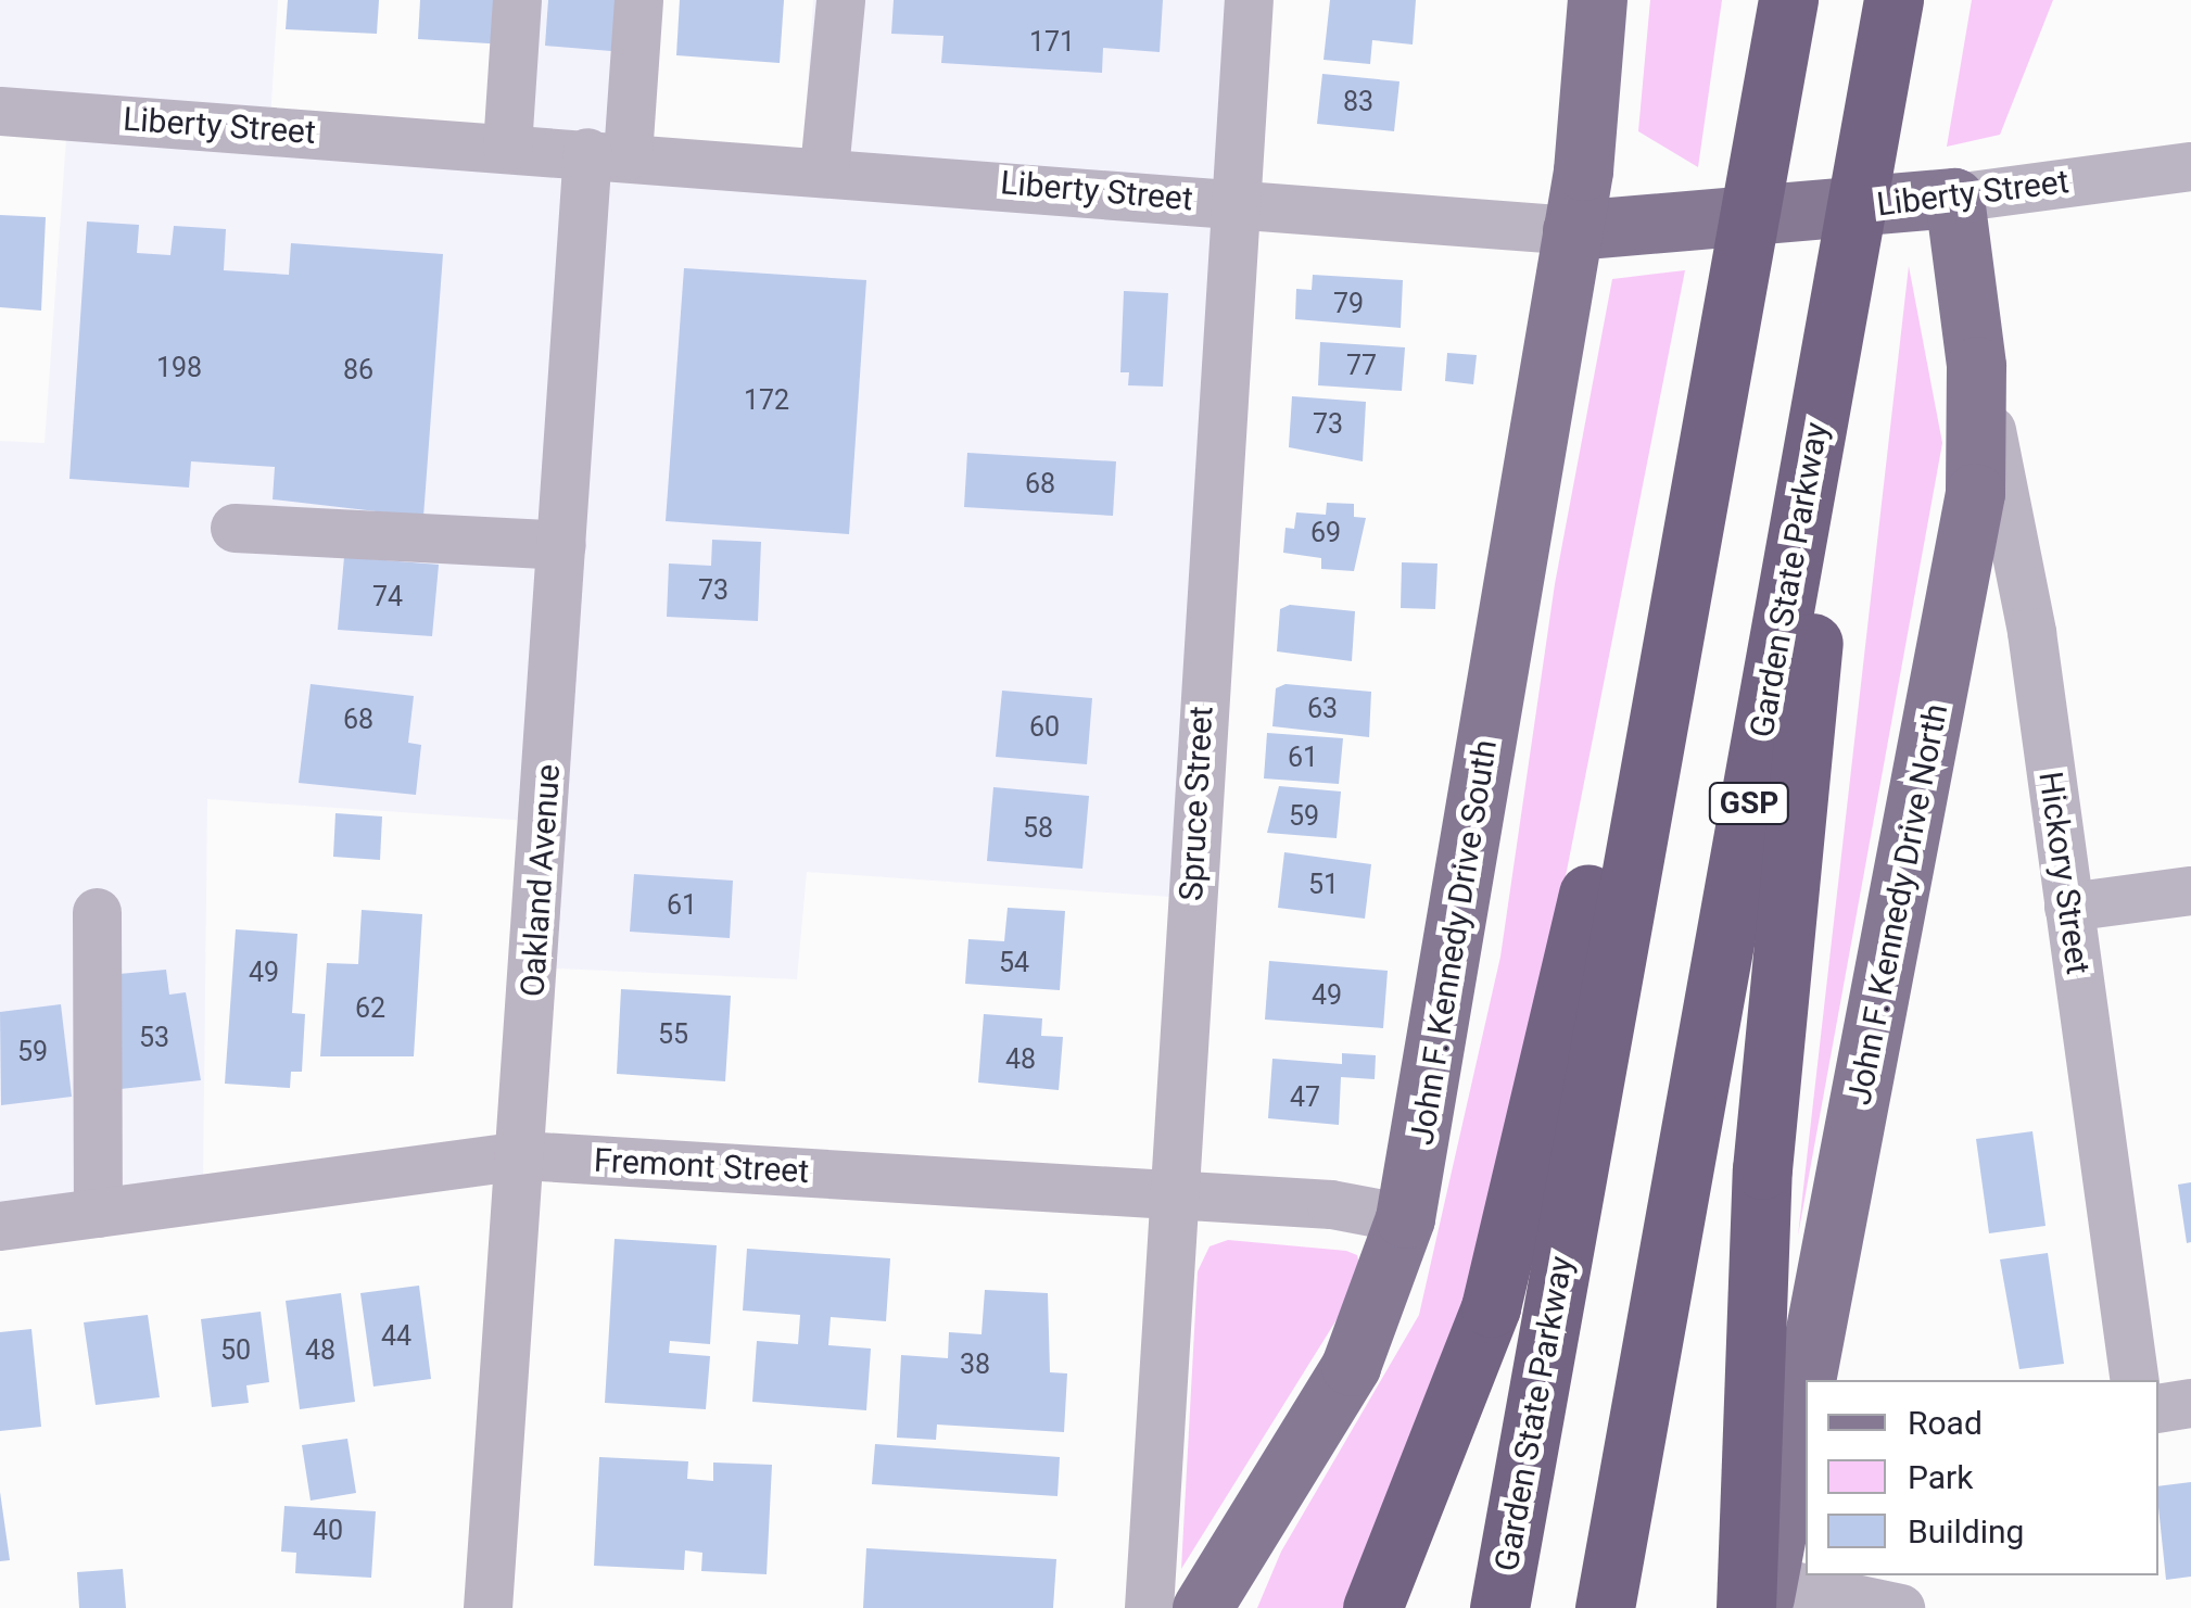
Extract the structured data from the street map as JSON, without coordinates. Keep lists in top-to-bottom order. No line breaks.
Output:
{"streets":{"highway":["Garden State Parkway","GSP"],"main road":["Liberty Street","John F. Kennedy Drive North","John F. Kennedy Drive South"],"street":["Spruce Street","Hickory Street","Oakland Avenue","Fremont Street"]},"crossings":[["Liberty Street","Spruce Street"],["Liberty Street","Oakland Avenue"],["Liberty Street","John F. Kennedy Drive North"],["Liberty Street","John F. Kennedy Drive South"],["Spruce Street","Fremont Street"],["Hickory Street","John F. Kennedy Drive North"],["Oakland Avenue","Fremont Street"],["John F. Kennedy Drive South","Fremont Street"]],"house_numbers":["171","83","79","77","198","86","172","73","68","69","73","74","63","68","60","61","59","58","51","61","54","49","49","62","55","53","59","48","47","44","50","48","38","40"],"legend":["Road","Park","Building"]}
